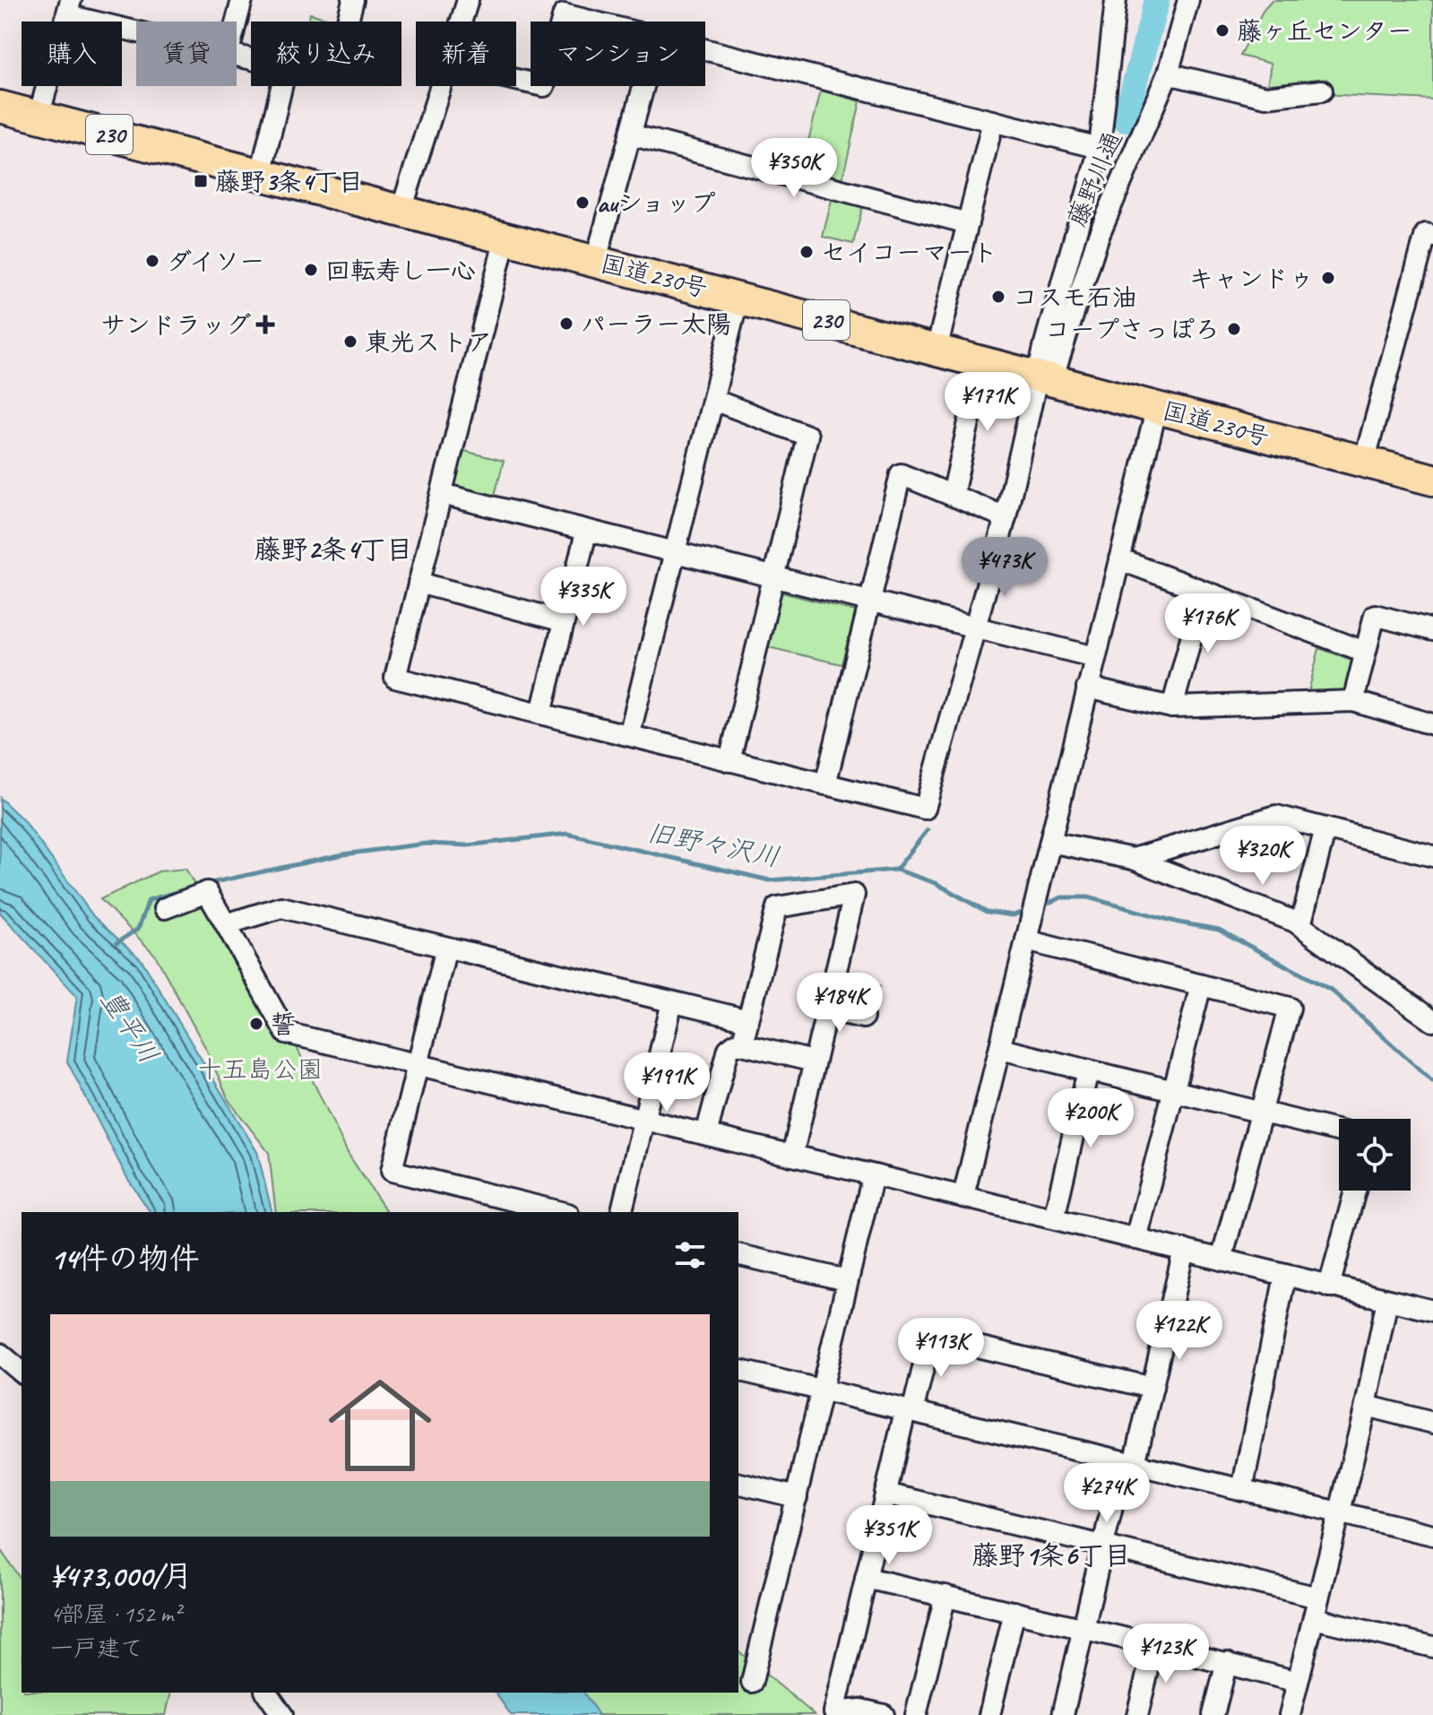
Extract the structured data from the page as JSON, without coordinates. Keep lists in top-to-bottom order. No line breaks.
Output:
{"streets":{"highway":["230","国道230号"],"street":["藤野川通"]},"crossings":[["藤野川通","国道230号"]],"districts":["藤野2条4丁目","藤野1条6丁目"],"water":["旧野々沢川","豊平川"],"parks":["十五島公園"],"places":{"other":["藤ヶ丘センター","auショップ","セイコーマート","ダイソー","回転寿し一心","キャンドゥ","コスモ石油","パーラー太陽","コープさっぽろ","東光ストア","誓"],"transit":["藤野3条4丁目"],"health":["サンドラッグ"]},"page":{"chip":["購入","賃貸","絞り込み","新着","マンション"],"price":["¥350K","¥171K","¥473K","¥335K","¥176K","¥320K","¥184K","¥191K","¥200K","¥122K","¥113K","¥274K","¥351K","¥123K"],"heading":"14件の物件","list":[{"name":"¥473,000/月","note":"4部屋 · 152 m² · 一戸建て"}]}}
